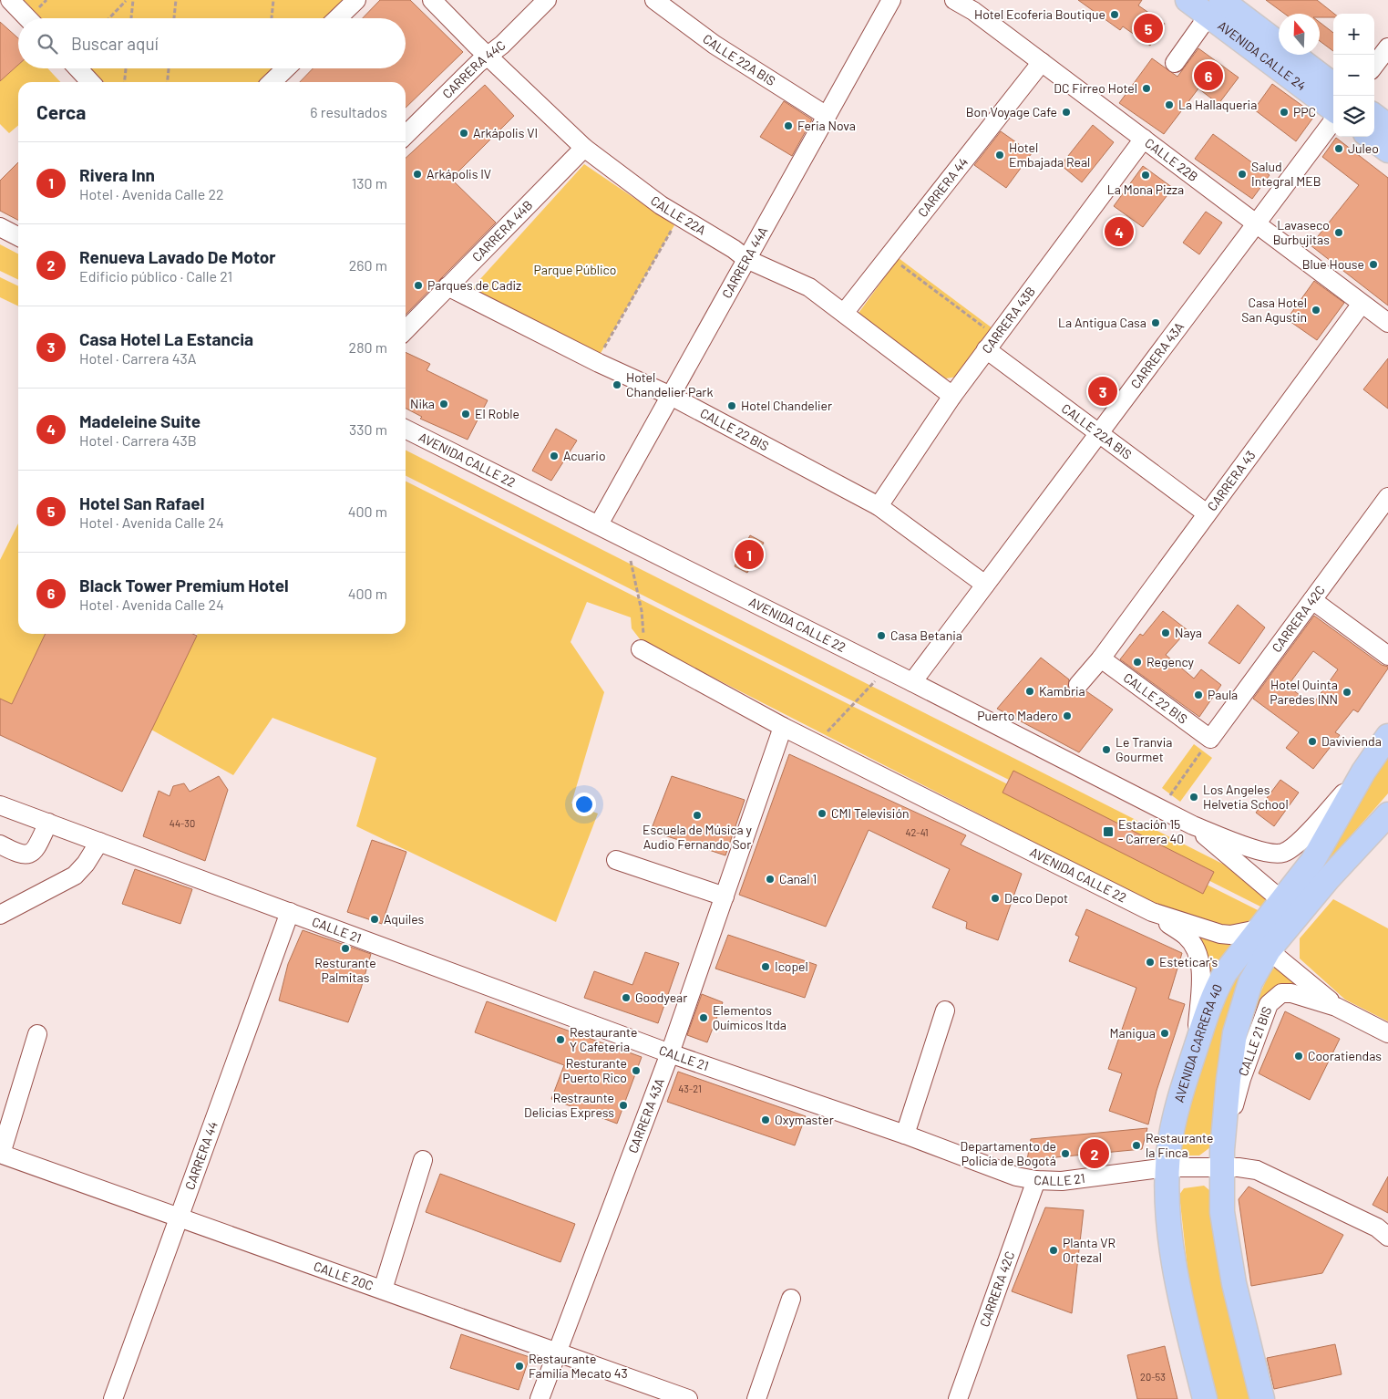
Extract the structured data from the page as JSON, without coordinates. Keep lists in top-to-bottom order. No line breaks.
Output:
{"streets":{"main road":["AVENIDA CALLE 24","AVENIDA CARRERA 40"],"street":["CALLE 22A BIS","CARRERA 44C","CALLE 22B","CARRERA 44","CALLE 22A","CARRERA 44B","CARRERA 44A","CARRERA 43B","CARRERA 43A","CALLE 22 BIS","AVENIDA CALLE 22","CARRERA 43","CARRERA 42C","CALLE 21","CALLE 21 BIS","CALLE 20C"]},"crossings":[["CALLE 22A BIS","CARRERA 44A"],["CALLE 22A BIS","CARRERA 43B"],["CALLE 22A BIS","CARRERA 43A"],["CALLE 22A BIS","CARRERA 43"],["CARRERA 44C","CALLE 22A"],["CALLE 22B","CARRERA 44"],["CALLE 22B","CARRERA 43B"],["CALLE 22B","CARRERA 43A"],["CALLE 22B","CARRERA 43"],["CARRERA 44","CALLE 22A"],["CARRERA 44","CALLE 21"],["CARRERA 44","CALLE 20C"],["CALLE 22A","CARRERA 44B"],["CALLE 22A","CARRERA 44A"],["CALLE 22A","CARRERA 43B"],["CARRERA 44B","CALLE 22 BIS"],["CARRERA 44A","CALLE 22 BIS"],["CARRERA 44A","AVENIDA CALLE 22"],["CARRERA 43B","CALLE 22 BIS"],["CARRERA 43A","CALLE 22 BIS"],["CARRERA 43A","AVENIDA CALLE 22"],["CARRERA 43A","CALLE 21"],["CARRERA 43A","CALLE 20C"],["CALLE 22 BIS","CARRERA 43"],["CALLE 22 BIS","CARRERA 42C"],["AVENIDA CALLE 22","AVENIDA CARRERA 40"],["CARRERA 42C","CALLE 21"],["CALLE 21","CALLE 21 BIS"],["CALLE 21","AVENIDA CARRERA 40"]],"parks":["Parque Público"],"places":{"other":["Hotel Ecoferia Boutique","DC Firreo Hotel","La Hallaqueria","Bon Voyage Cafe","PPC","Feria Nova","Arkápolis VI","Juleo","Hotel Embajada Real","Arkápolis IV","Salud Integral MEB","La Mona Pizza","Lavaseco Burbujitas","Blue House","Parques de Cadiz","Casa Hotel San Agustin","La Antigua Casa","Hotel Chandelier Park","Nika","Hotel Chandelier","El Roble","Acuario","Naya","Casa Betania","Regency","Kambria","Hotel Quinta Paredes INN","Paula","Puerto Madero","Davivienda","Le Tranvia Gourmet","Los Angeles Helvetia School","CMI Televisión","Escuela de Música y Audio Fernando Sor","Canal 1","Deco Depot","Aquiles","Resturante Palmitas","Esteticar's","Icopel","Goodyear","Elementos Químicos ltda","Manigua","Restaurante Y Cafeteria","Cooratiendas","Resturante Puerto Rico","Restraunte Delicias Express","Oxymaster","Restaurante la Finca","Departamento de Policía de Bogotá","Planta VR Ortezal","Restaurante Familia Mecato 43"],"transit":["Estación 15 - Carrera 40"]},"house_numbers":["44-30","42-41","43-21","20-53"],"north":"top","page":{"pins":["5","6","4","3","1","2"],"map_buttons":["+","−"],"search":"Buscar aquí","heading":["Cerca","6 resultados"],"list":[{"mark":"1","name":"Rivera Inn","note":"Hotel · Avenida Calle 22","value":"130 m"},{"mark":"2","name":"Renueva Lavado De Motor","note":"Edificio público · Calle 21","value":"260 m"},{"mark":"3","name":"Casa Hotel La Estancia","note":"Hotel · Carrera 43A","value":"280 m"},{"mark":"4","name":"Madeleine Suite","note":"Hotel · Carrera 43B","value":"330 m"},{"mark":"5","name":"Hotel San Rafael","note":"Hotel · Avenida Calle 24","value":"400 m"},{"mark":"6","name":"Black Tower Premium Hotel","note":"Hotel · Avenida Calle 24","value":"400 m"}]}}
